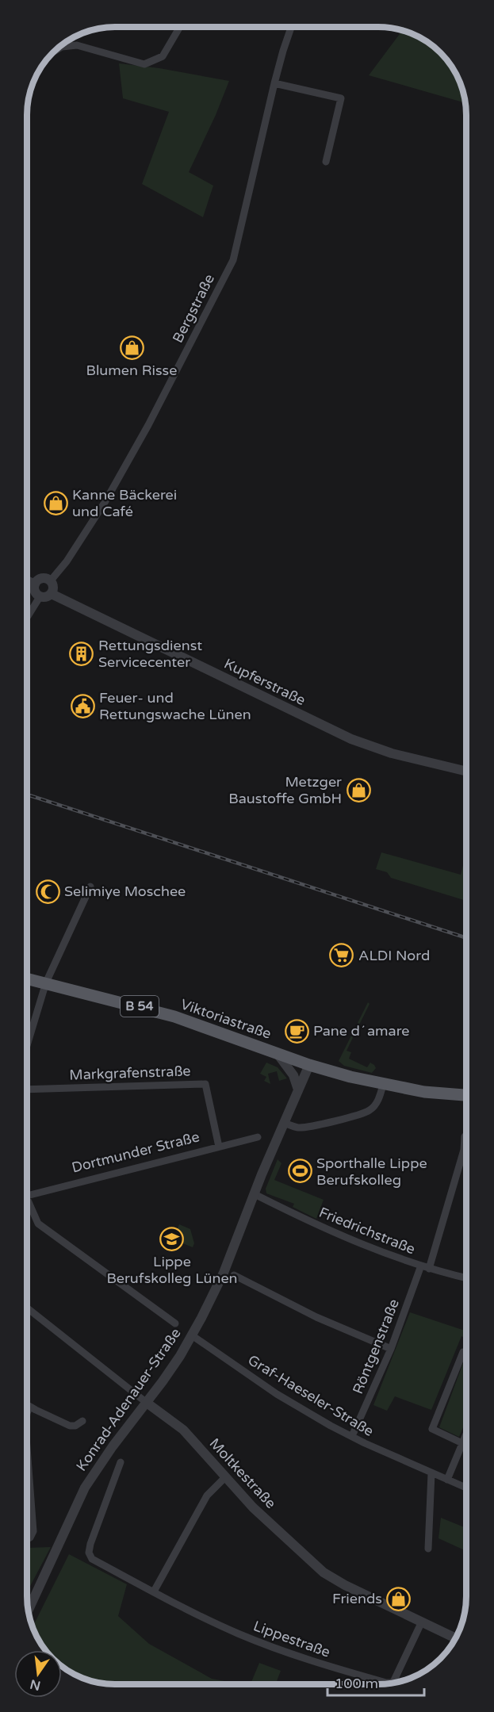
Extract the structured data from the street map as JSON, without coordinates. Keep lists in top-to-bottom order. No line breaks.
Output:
{"streets":{"main road":["B 54","Viktoriastraße"],"street":["Bergstraße","Kupferstraße","Markgrafenstraße","Dortmunder Straße","Friedrichstraße","Röntgenstraße","Graf-Haeseler-Straße","Konrad-Adenauer-Straße","Moltkestraße","Lippestraße"]},"crossings":[["Bergstraße","Kupferstraße"],["B 54","Viktoriastraße"],["B 54","Konrad-Adenauer-Straße"],["Viktoriastraße","Konrad-Adenauer-Straße"],["Markgrafenstraße","Dortmunder Straße"],["Friedrichstraße","Röntgenstraße"],["Friedrichstraße","Konrad-Adenauer-Straße"],["Röntgenstraße","Graf-Haeseler-Straße"],["Graf-Haeseler-Straße","Konrad-Adenauer-Straße"],["Konrad-Adenauer-Straße","Moltkestraße"],["Moltkestraße","Lippestraße"]],"places":{"shop":["Blumen Risse","Kanne Bäckerei und Café","Metzger Baustoffe GmbH","Friends"],"building":["Rettungsdienst Servicecenter"],"public building":["Feuer- und Rettungswache Lünen"],"mosque":["Selimiye Moschee"],"supermarket":["ALDI Nord"],"cafe":["Pane d´ amare"],"sports":["Sporthalle Lippe Berufskolleg"],"school or university":["Lippe Berufskolleg Lünen"]},"scale_bar":"100 m","north":"bottom"}
